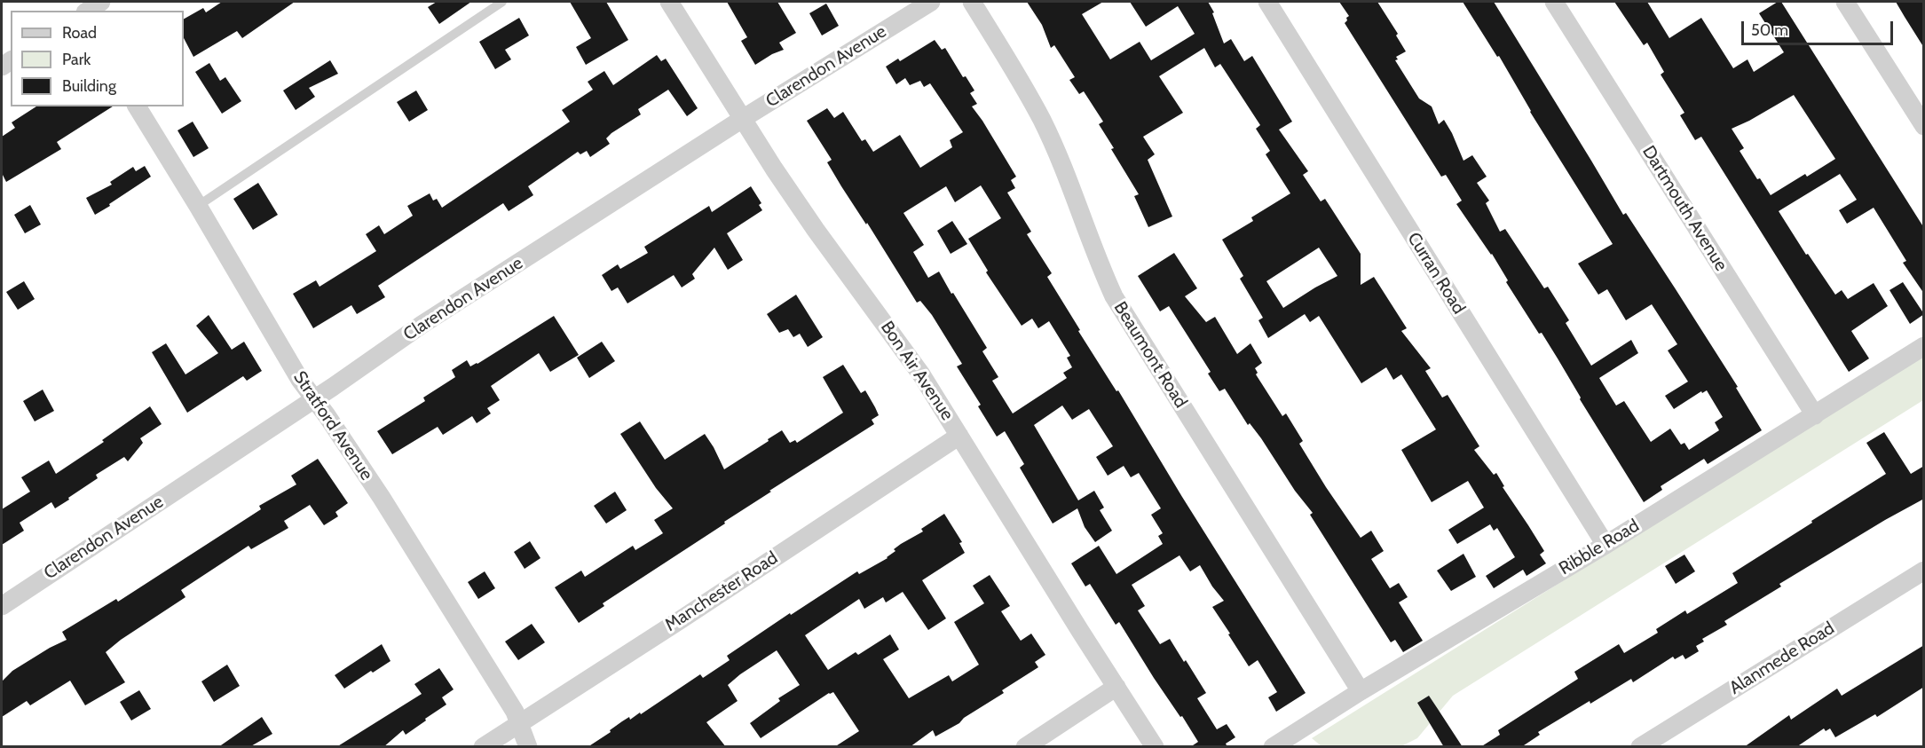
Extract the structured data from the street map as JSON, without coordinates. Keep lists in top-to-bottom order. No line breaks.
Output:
{"streets":{"street":["Clarendon Avenue","Dartmouth Avenue","Curran Road","Beaumont Road","Bon Air Avenue","Stratford Avenue","Ribble Road","Manchester Road","Alanmede Road"]},"crossings":[["Clarendon Avenue","Bon Air Avenue"],["Clarendon Avenue","Stratford Avenue"],["Dartmouth Avenue","Ribble Road"],["Curran Road","Ribble Road"],["Beaumont Road","Ribble Road"],["Bon Air Avenue","Manchester Road"],["Stratford Avenue","Manchester Road"]],"legend":["Road","Park","Building"],"scale_bar":"50 m"}
